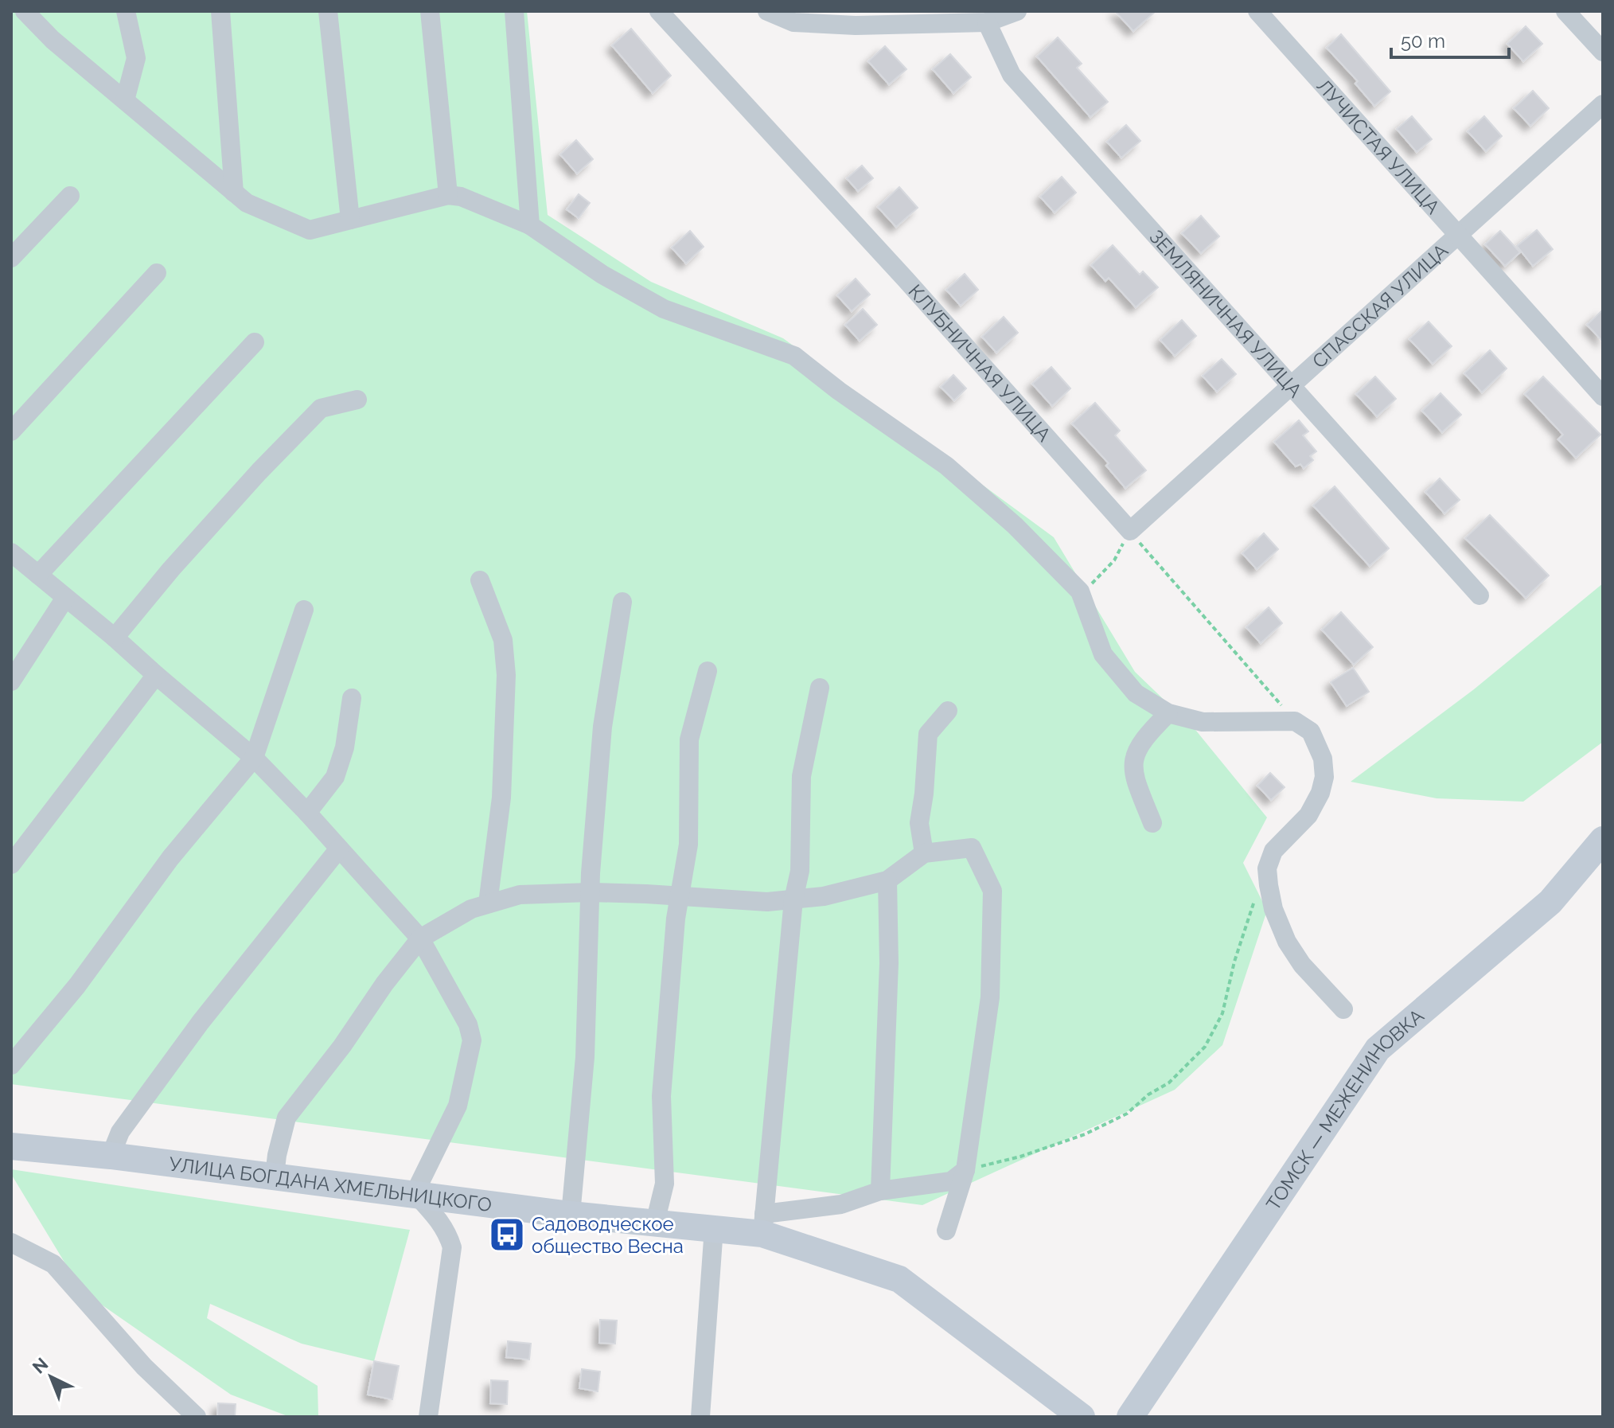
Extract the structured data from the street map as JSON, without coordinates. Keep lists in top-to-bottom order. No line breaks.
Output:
{"streets":{"street":["ЛУЧИСТАЯ УЛИЦА","СПАССКАЯ УЛИЦА","ЗЕМЛЯНИЧНАЯ УЛИЦА","КЛУБНИЧНАЯ УЛИЦА","ТОМСК — МЕЖЕНИНОВКА","УЛИЦА БОГДАНА ХМЕЛЬНИЦКОГО"]},"crossings":[["ЛУЧИСТАЯ УЛИЦА","СПАССКАЯ УЛИЦА"],["СПАССКАЯ УЛИЦА","ЗЕМЛЯНИЧНАЯ УЛИЦА"],["СПАССКАЯ УЛИЦА","КЛУБНИЧНАЯ УЛИЦА"]],"places":{"bus stop":["Садоводческое общество Весна"]},"scale_bar":"50 m","north":"top left"}
